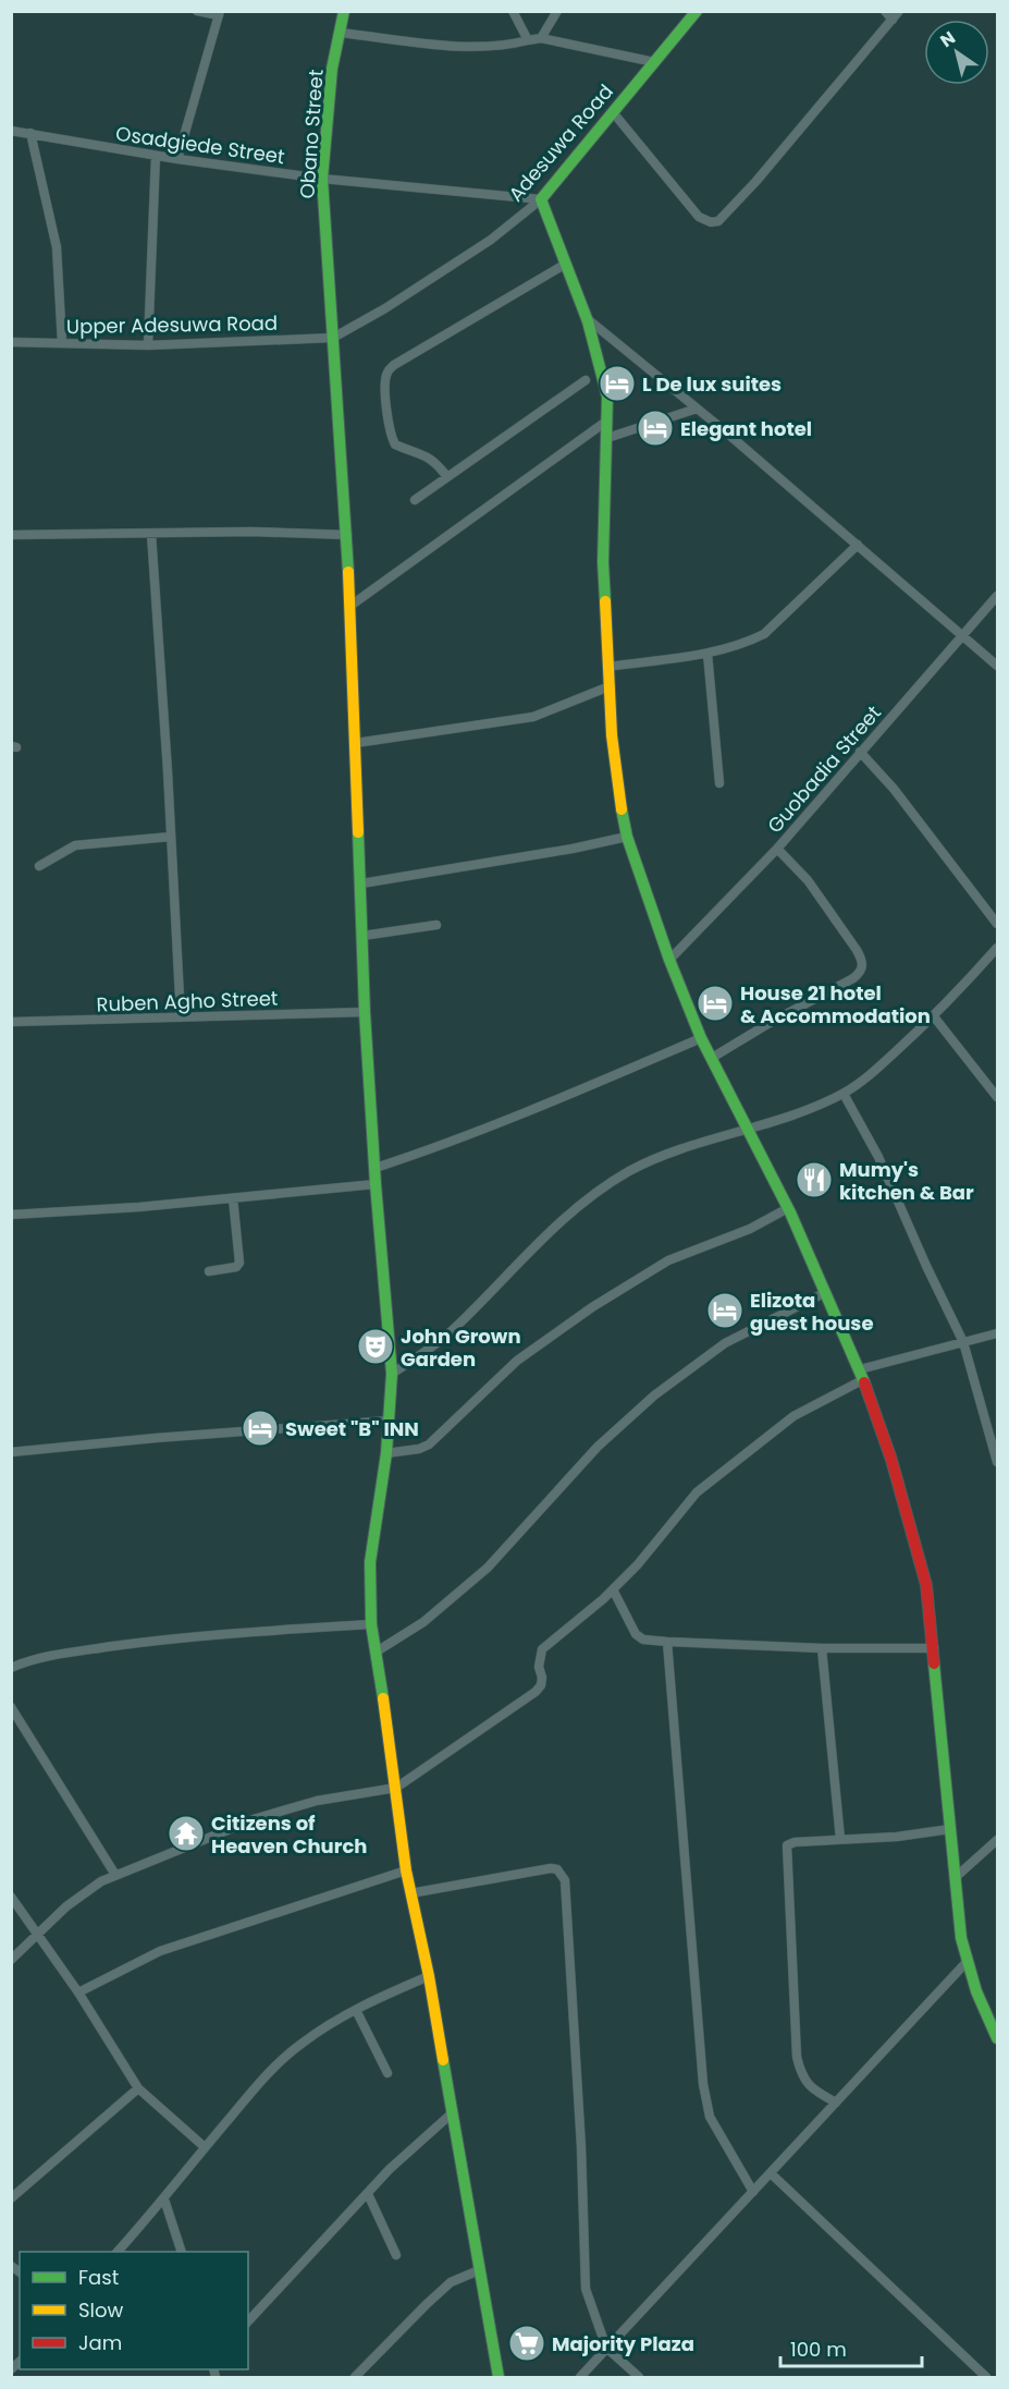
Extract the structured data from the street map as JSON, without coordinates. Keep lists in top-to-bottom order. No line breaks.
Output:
{"streets":{"street":["Obano Street","Adesuwa Road","Osadgiede Street","Upper Adesuwa Road","Guobadia Street","Ruben Agho Street"]},"crossings":[["Obano Street","Adesuwa Road"],["Obano Street","Osadgiede Street"],["Obano Street","Upper Adesuwa Road"],["Obano Street","Ruben Agho Street"],["Adesuwa Road","Osadgiede Street"],["Adesuwa Road","Upper Adesuwa Road"]],"places":{"hotel":["L De lux suites","Elegant hotel","House 21 hotel & Accommodation","Elizota guest house","Sweet \"B\" INN"],"restaurant":["Mumy's kitchen & Bar"],"theatre":["John Grown Garden"],"temple":["Citizens of Heaven Church"],"supermarket":["Majority Plaza"]},"legend":["Fast","Slow","Jam"],"scale_bar":"100 m","north":"top left"}
